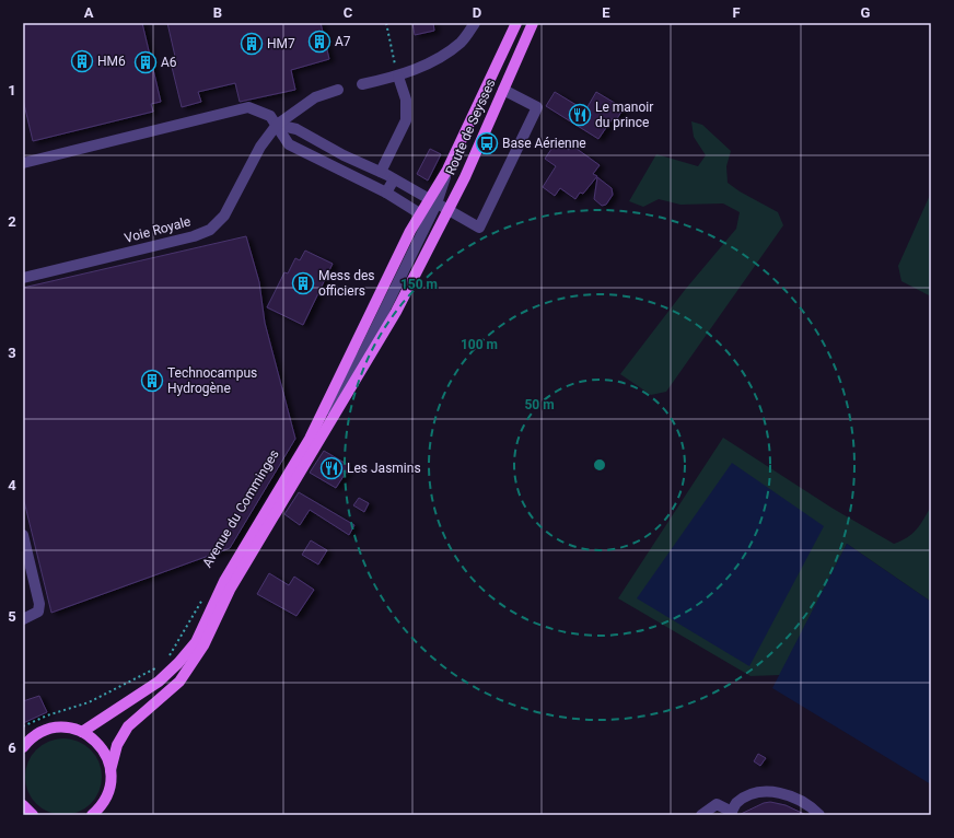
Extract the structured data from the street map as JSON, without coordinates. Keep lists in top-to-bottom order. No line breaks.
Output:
{"streets":{"main road":["Route de Seysses","Avenue du Comminges"],"lane":["Voie Royale"]},"crossings":[["Route de Seysses","Avenue du Comminges"]],"places":{"building":["A7","HM7","HM6","A6","Mess des officiers","Technocampus Hydrogène"],"restaurant":["Le manoir du prince","Les Jasmins"],"bus stop":["Base Aérienne"]},"grid":{"columns":["A","B","C","D","E","F","G"],"rows":["1","2","3","4","5","6"]},"rings":["150 m","100 m","50 m"]}
